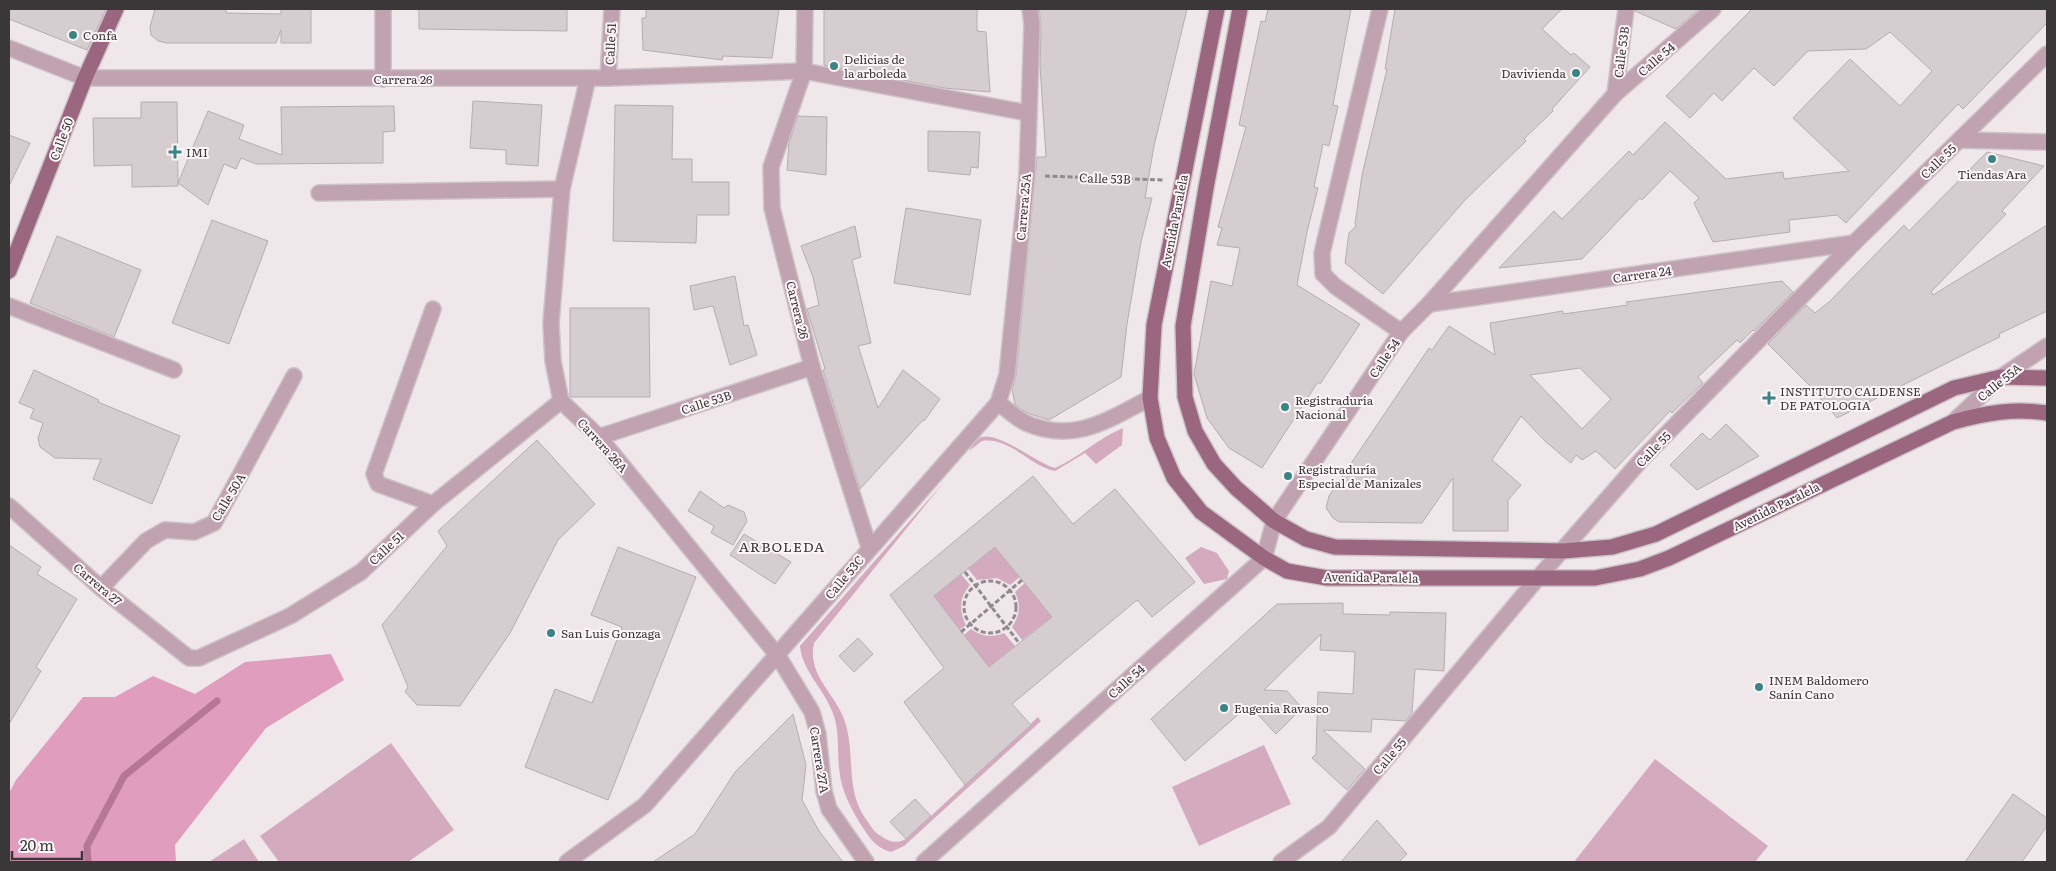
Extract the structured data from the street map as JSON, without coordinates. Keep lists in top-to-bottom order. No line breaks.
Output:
{"streets":{"main road":["Calle 50","Avenida Paralela"],"street":["Calle 51","Calle 53B","Calle 54","Carrera 26","Calle 55","Carrera 25A","Carrera 24","Calle 55A","Carrera 26A","Calle 50A","Calle 53C","Carrera 27","Carrera 27A"]},"crossings":[["Calle 51","Carrera 26"],["Calle 51","Carrera 26A"],["Calle 51","Carrera 27"],["Calle 53B","Calle 54"],["Calle 53B","Carrera 26"],["Calle 53B","Carrera 25A"],["Calle 53B","Avenida Paralela"],["Calle 53B","Carrera 26A"],["Calle 54","Avenida Paralela"],["Calle 54","Carrera 24"],["Carrera 26","Calle 50"],["Carrera 26","Carrera 25A"],["Carrera 26","Calle 53C"],["Calle 55","Avenida Paralela"],["Calle 55","Carrera 24"],["Carrera 25A","Calle 53C"],["Avenida Paralela","Calle 55A"],["Carrera 26A","Calle 53C"],["Carrera 26A","Carrera 27A"],["Calle 50A","Carrera 27"],["Calle 53C","Carrera 27A"]],"districts":["ARBOLEDA"],"places":{"other":["Confa","Delicias de la arboleda","Davivienda","Tiendas Ara","Registraduría Nacional","Registraduría Especial de Manizales","San Luis Gonzaga","INEM Baldomero Sanín Cano","Eugenia Ravasco"],"health":["IMI","INSTITUTO CALDENSE DE PATOLOGIA"]},"scale_bar":"20 m"}
